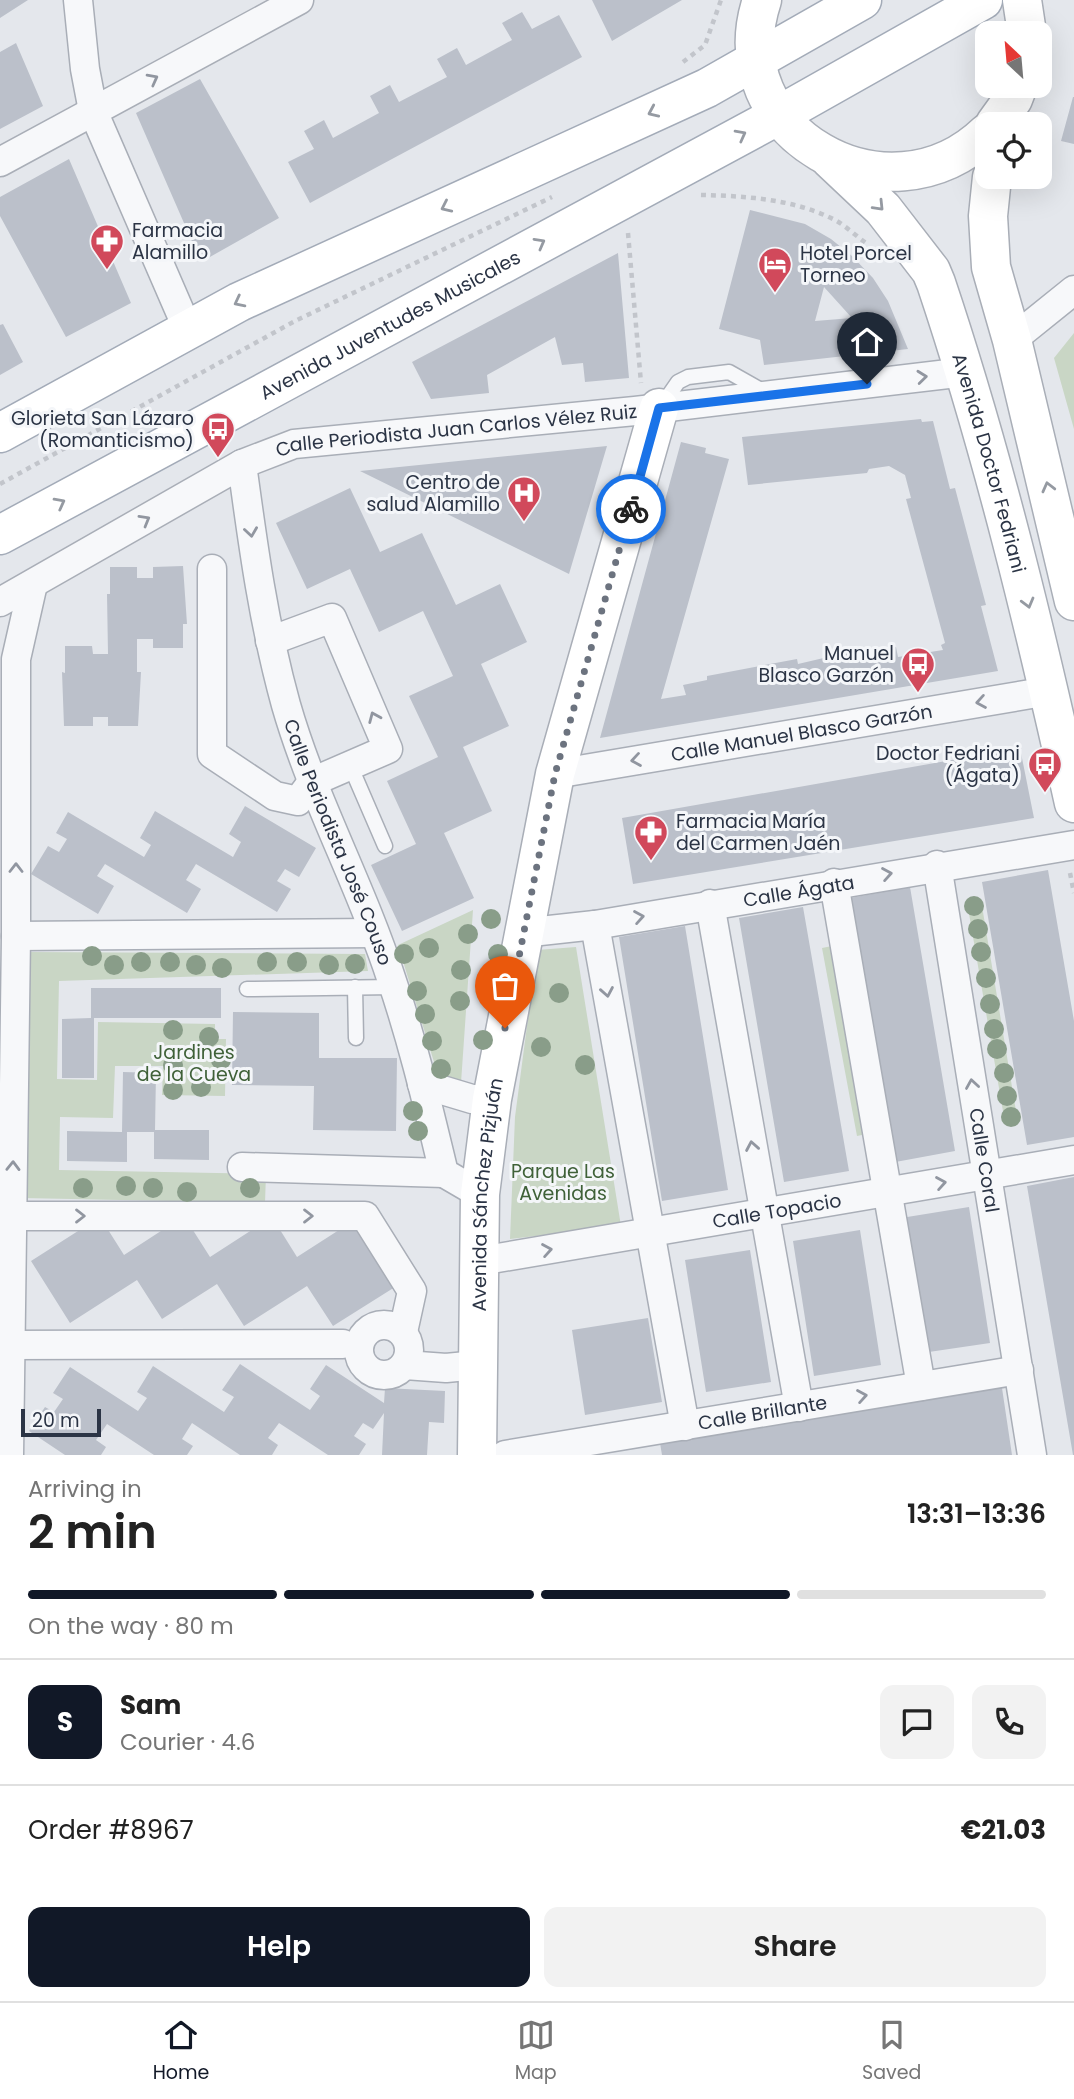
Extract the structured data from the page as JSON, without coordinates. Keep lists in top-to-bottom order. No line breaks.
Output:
{"streets":{"main road":["Avenida Juventudes Musicales","Avenida Doctor Fedriani","Avenida Sánchez Pizjuán"],"street":["Calle Periodista Juan Carlos Vélez Ruiz","Calle Manuel Blasco Garzón","Calle Periodista José Couso","Calle Ágata","Calle Coral","Calle Topacio","Calle Brillante"]},"crossings":[["Calle Periodista Juan Carlos Vélez Ruiz","Avenida Doctor Fedriani"],["Calle Periodista Juan Carlos Vélez Ruiz","Calle Periodista José Couso"],["Calle Periodista Juan Carlos Vélez Ruiz","Avenida Sánchez Pizjuán"],["Avenida Doctor Fedriani","Calle Manuel Blasco Garzón"],["Calle Manuel Blasco Garzón","Avenida Sánchez Pizjuán"],["Calle Ágata","Calle Coral"],["Calle Ágata","Avenida Sánchez Pizjuán"],["Calle Coral","Calle Topacio"],["Calle Coral","Calle Brillante"],["Avenida Sánchez Pizjuán","Calle Topacio"]],"one_way":["Calle Periodista Juan Carlos Vélez Ruiz","Calle Manuel Blasco Garzón","Calle Ágata","Calle Topacio"],"parks":["Jardines de la Cueva","Parque Las Avenidas"],"places":{"pharmacy":["Farmacia Alamillo","Farmacia María del Carmen Jaén"],"hotel":["Hotel Porcel Torneo"],"bus stop":["Glorieta San Lázaro (Romanticismo)","Manuel Blasco Garzón","Doctor Fedriani (Ágata)"],"hospital":["Centro de salud Alamillo"]},"scale_bar":"20 m","north":"top left","page":{"scale":"20 m","heading":["2 min","Arriving in","13:31–13:36"],"panel":["Sam","Courier · 4.6","Order #8967","€21.03"],"bar":"On the way · 80 m","round":"S","buttons":["Help","Share"],"tabs":["Home","Map","Saved"]}}
